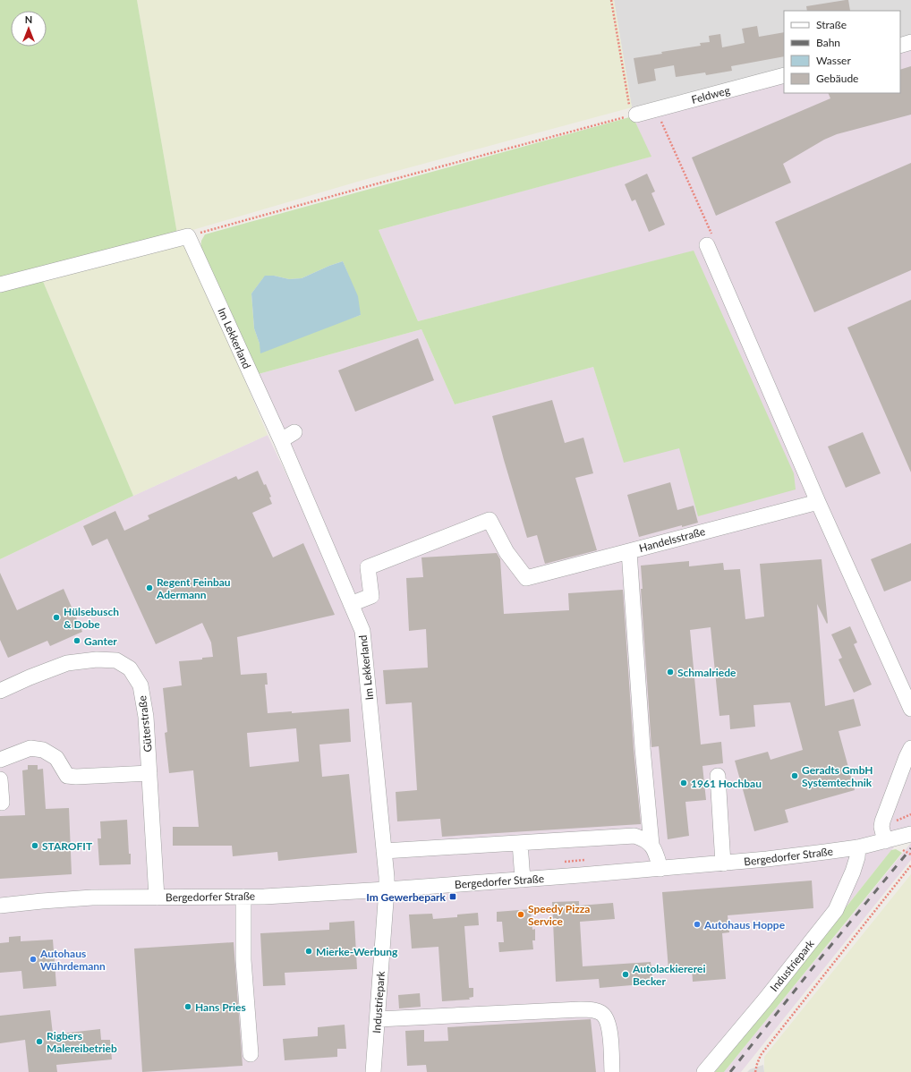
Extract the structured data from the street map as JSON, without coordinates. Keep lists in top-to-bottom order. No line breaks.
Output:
{"streets":{"street":["Feldweg","Im Lekkerland","Handelsstraße","Güterstraße","Bergedorfer Straße","Industriepark"]},"crossings":[["Im Lekkerland","Handelsstraße"],["Im Lekkerland","Bergedorfer Straße"],["Im Lekkerland","Industriepark"],["Güterstraße","Bergedorfer Straße"],["Bergedorfer Straße","Industriepark"]],"places":{"other":["Regent Feinbau Adermann","Hülsebusch & Dobe","Ganter","Schmalriede","Geradts GmbH Systemtechnik","1961 Hochbau","STAROFIT","Speedy Pizza Service","Autohaus Hoppe","Mierke-Werbung","Autohaus Wührdemann","Autolackiererei Becker","Hans Pries","Rigbers Malereibetrieb"],"transit":["Im Gewerbepark"]},"legend":["Straße","Bahn","Wasser","Gebäude"],"north":"top"}
